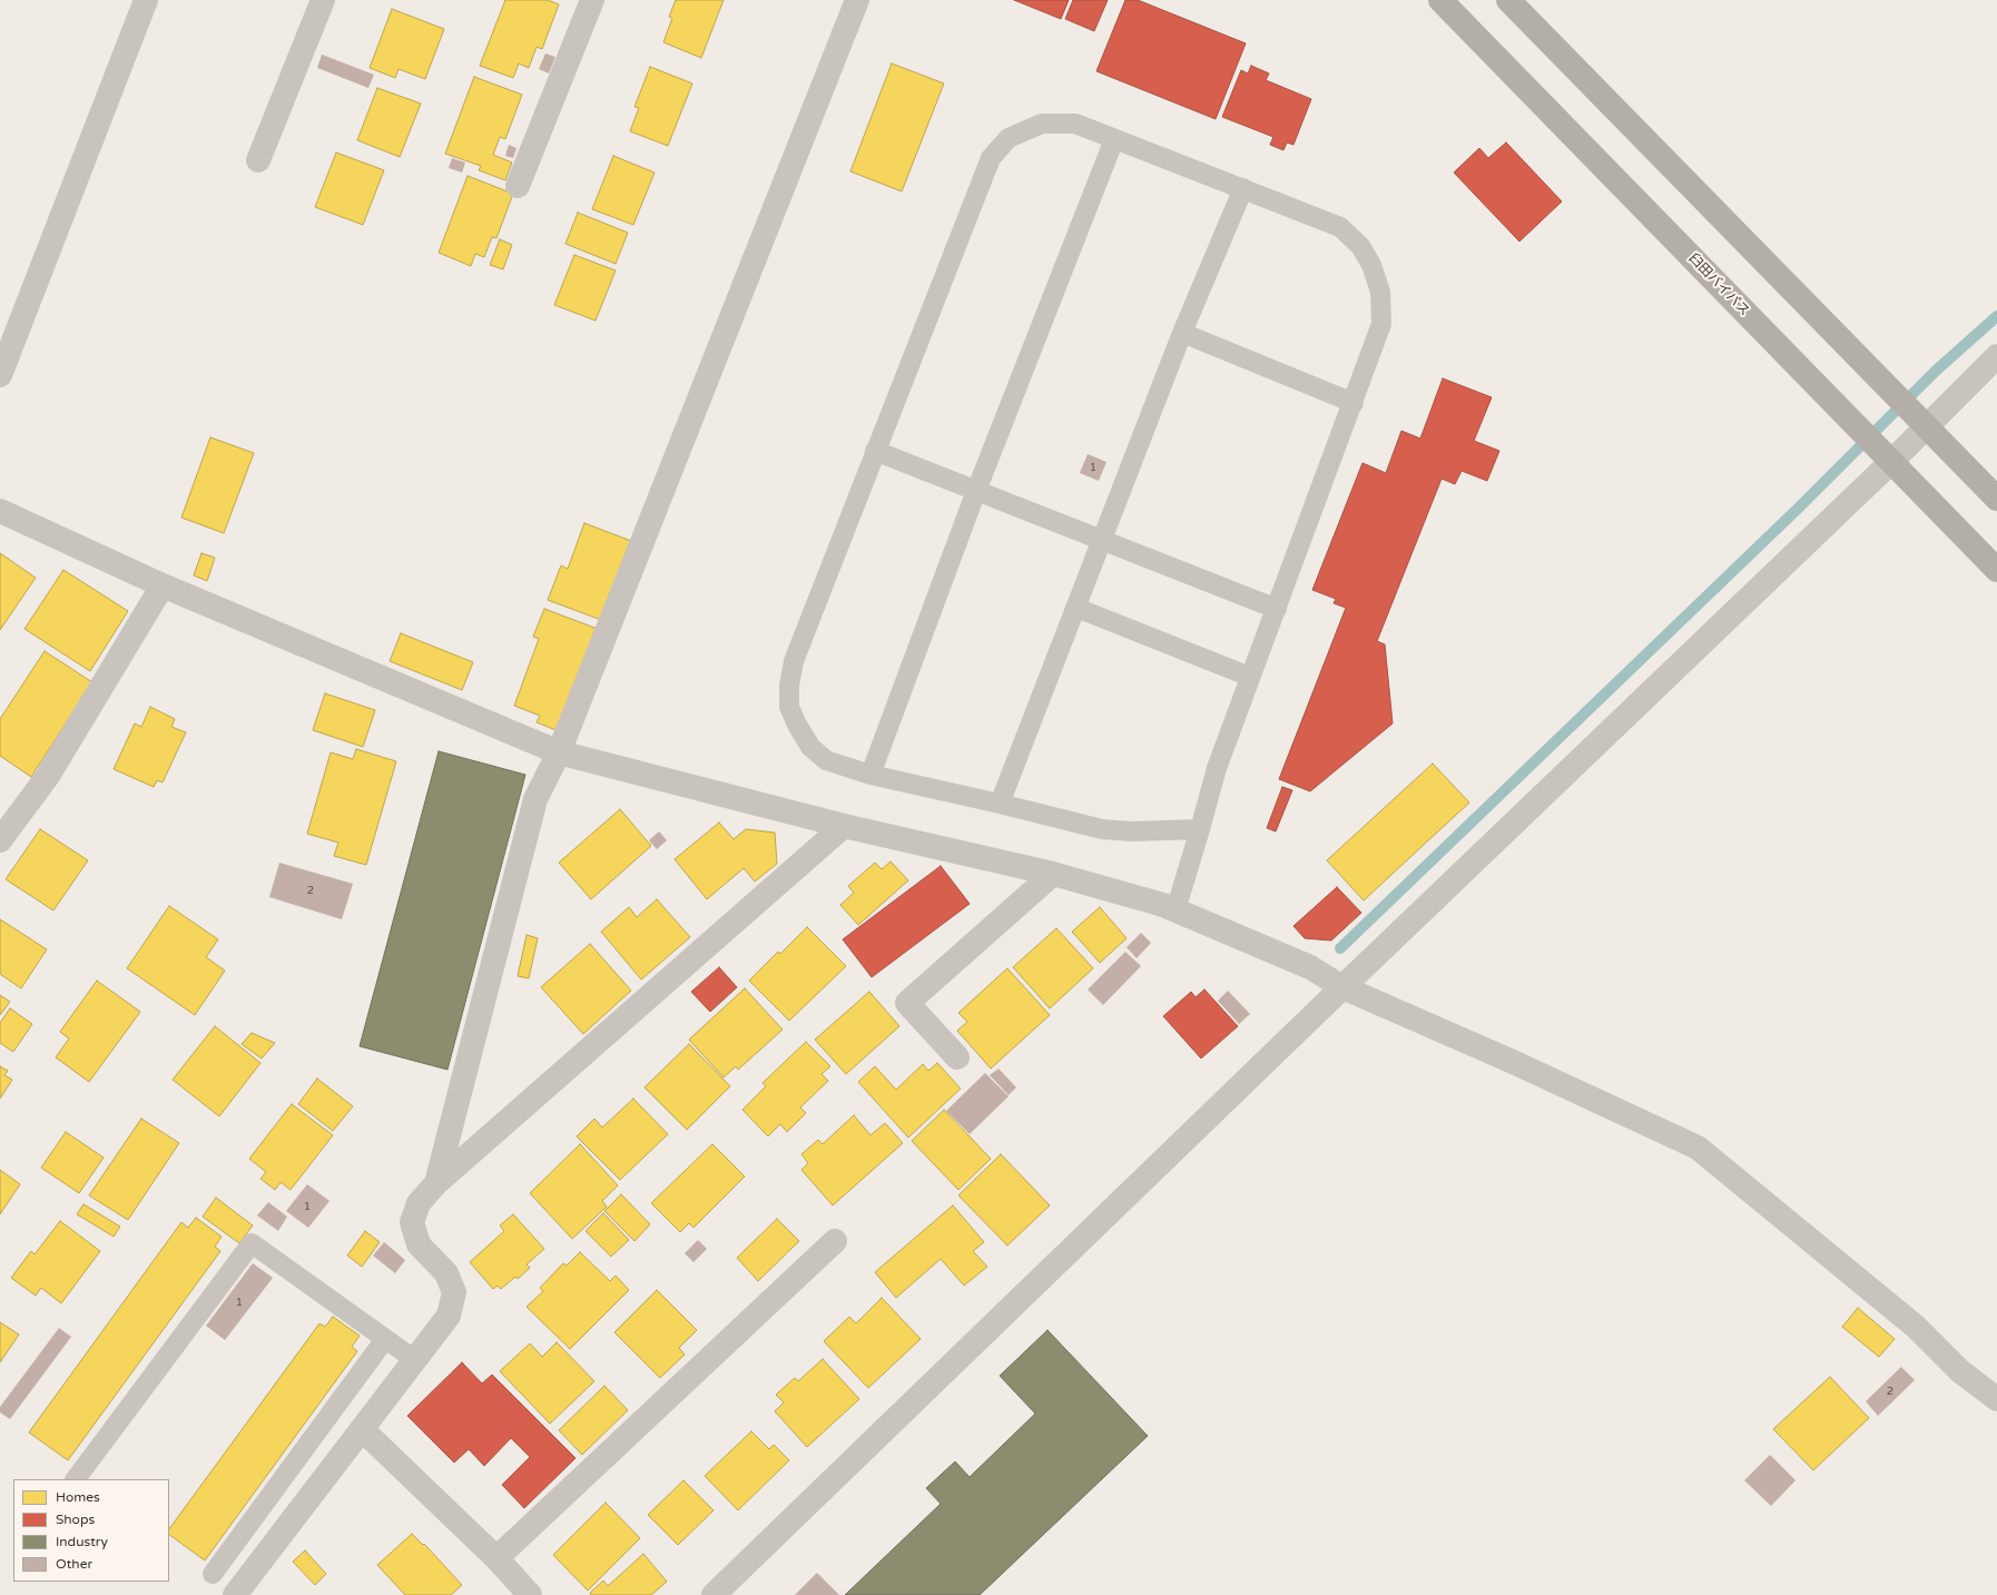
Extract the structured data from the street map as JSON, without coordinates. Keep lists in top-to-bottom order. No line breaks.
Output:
{"streets":{"highway":["臼田バイパス"]},"house_numbers":["1","2","1","1","2"],"legend":["Homes","Shops","Industry","Other"]}
